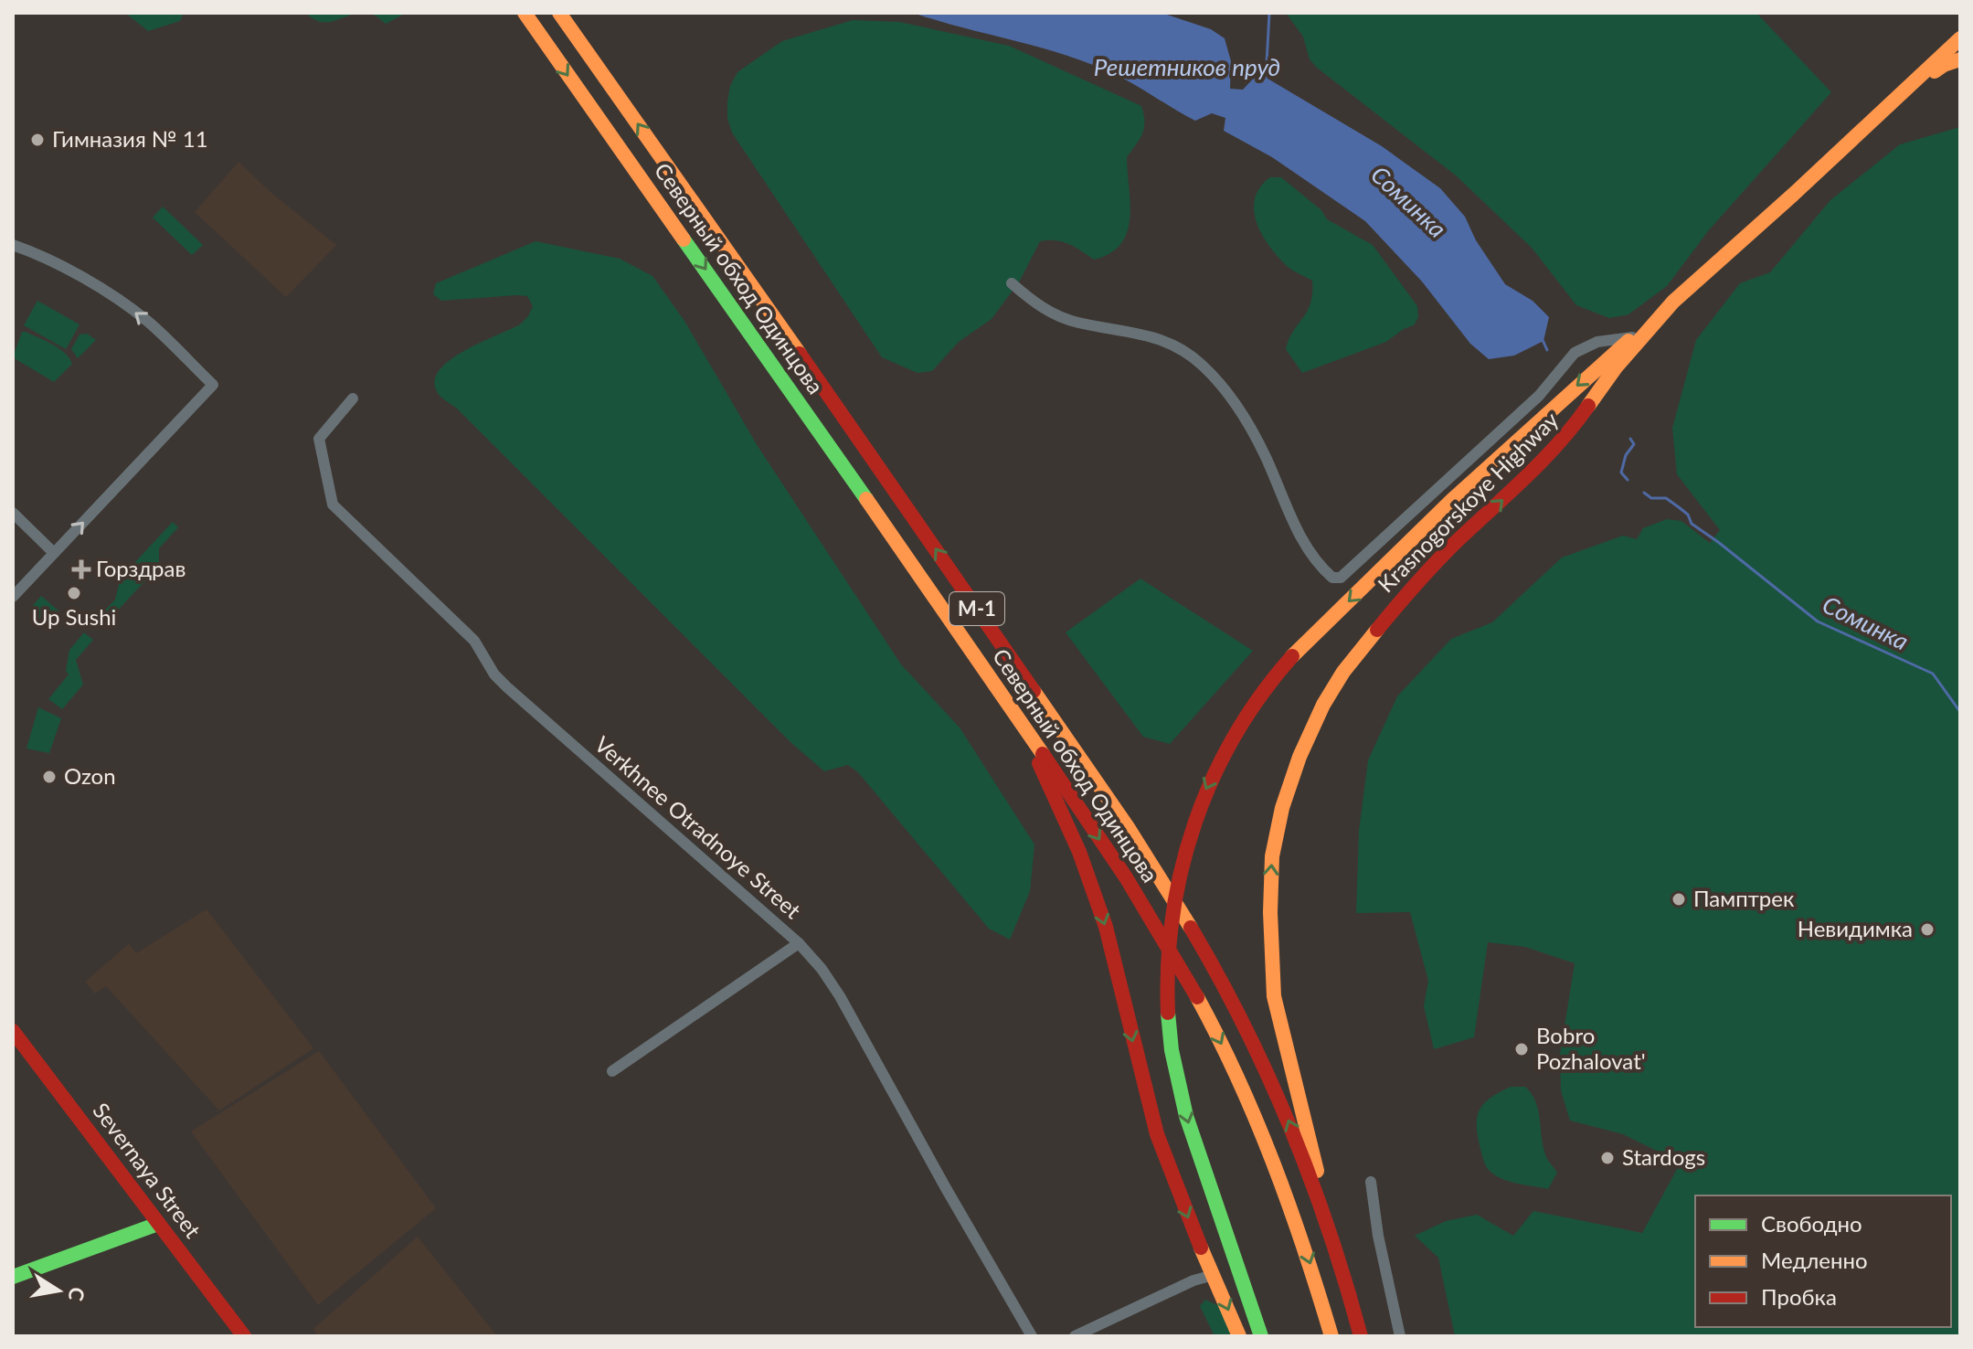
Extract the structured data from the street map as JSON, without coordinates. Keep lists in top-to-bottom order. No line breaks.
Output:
{"streets":{"main road":["Северный обход Одинцова","Krasnogorskoye Highway","М-1","Severnaya Street"],"street":["Verkhnee Otradnoye Street"]},"crossings":[["Северный обход Одинцова","Krasnogorskoye Highway"]],"one_way":["Krasnogorskoye Highway"],"water":["Решетников пруд","Соминка"],"places":{"other":["Гимназия № 11","Up Sushi","Ozon","Памптрек","Невидимка","Bobro Pozhalovat'","Stardogs"],"health":["Горздрав"]},"legend":["Свободно","Медленно","Пробка"],"north":"right"}
